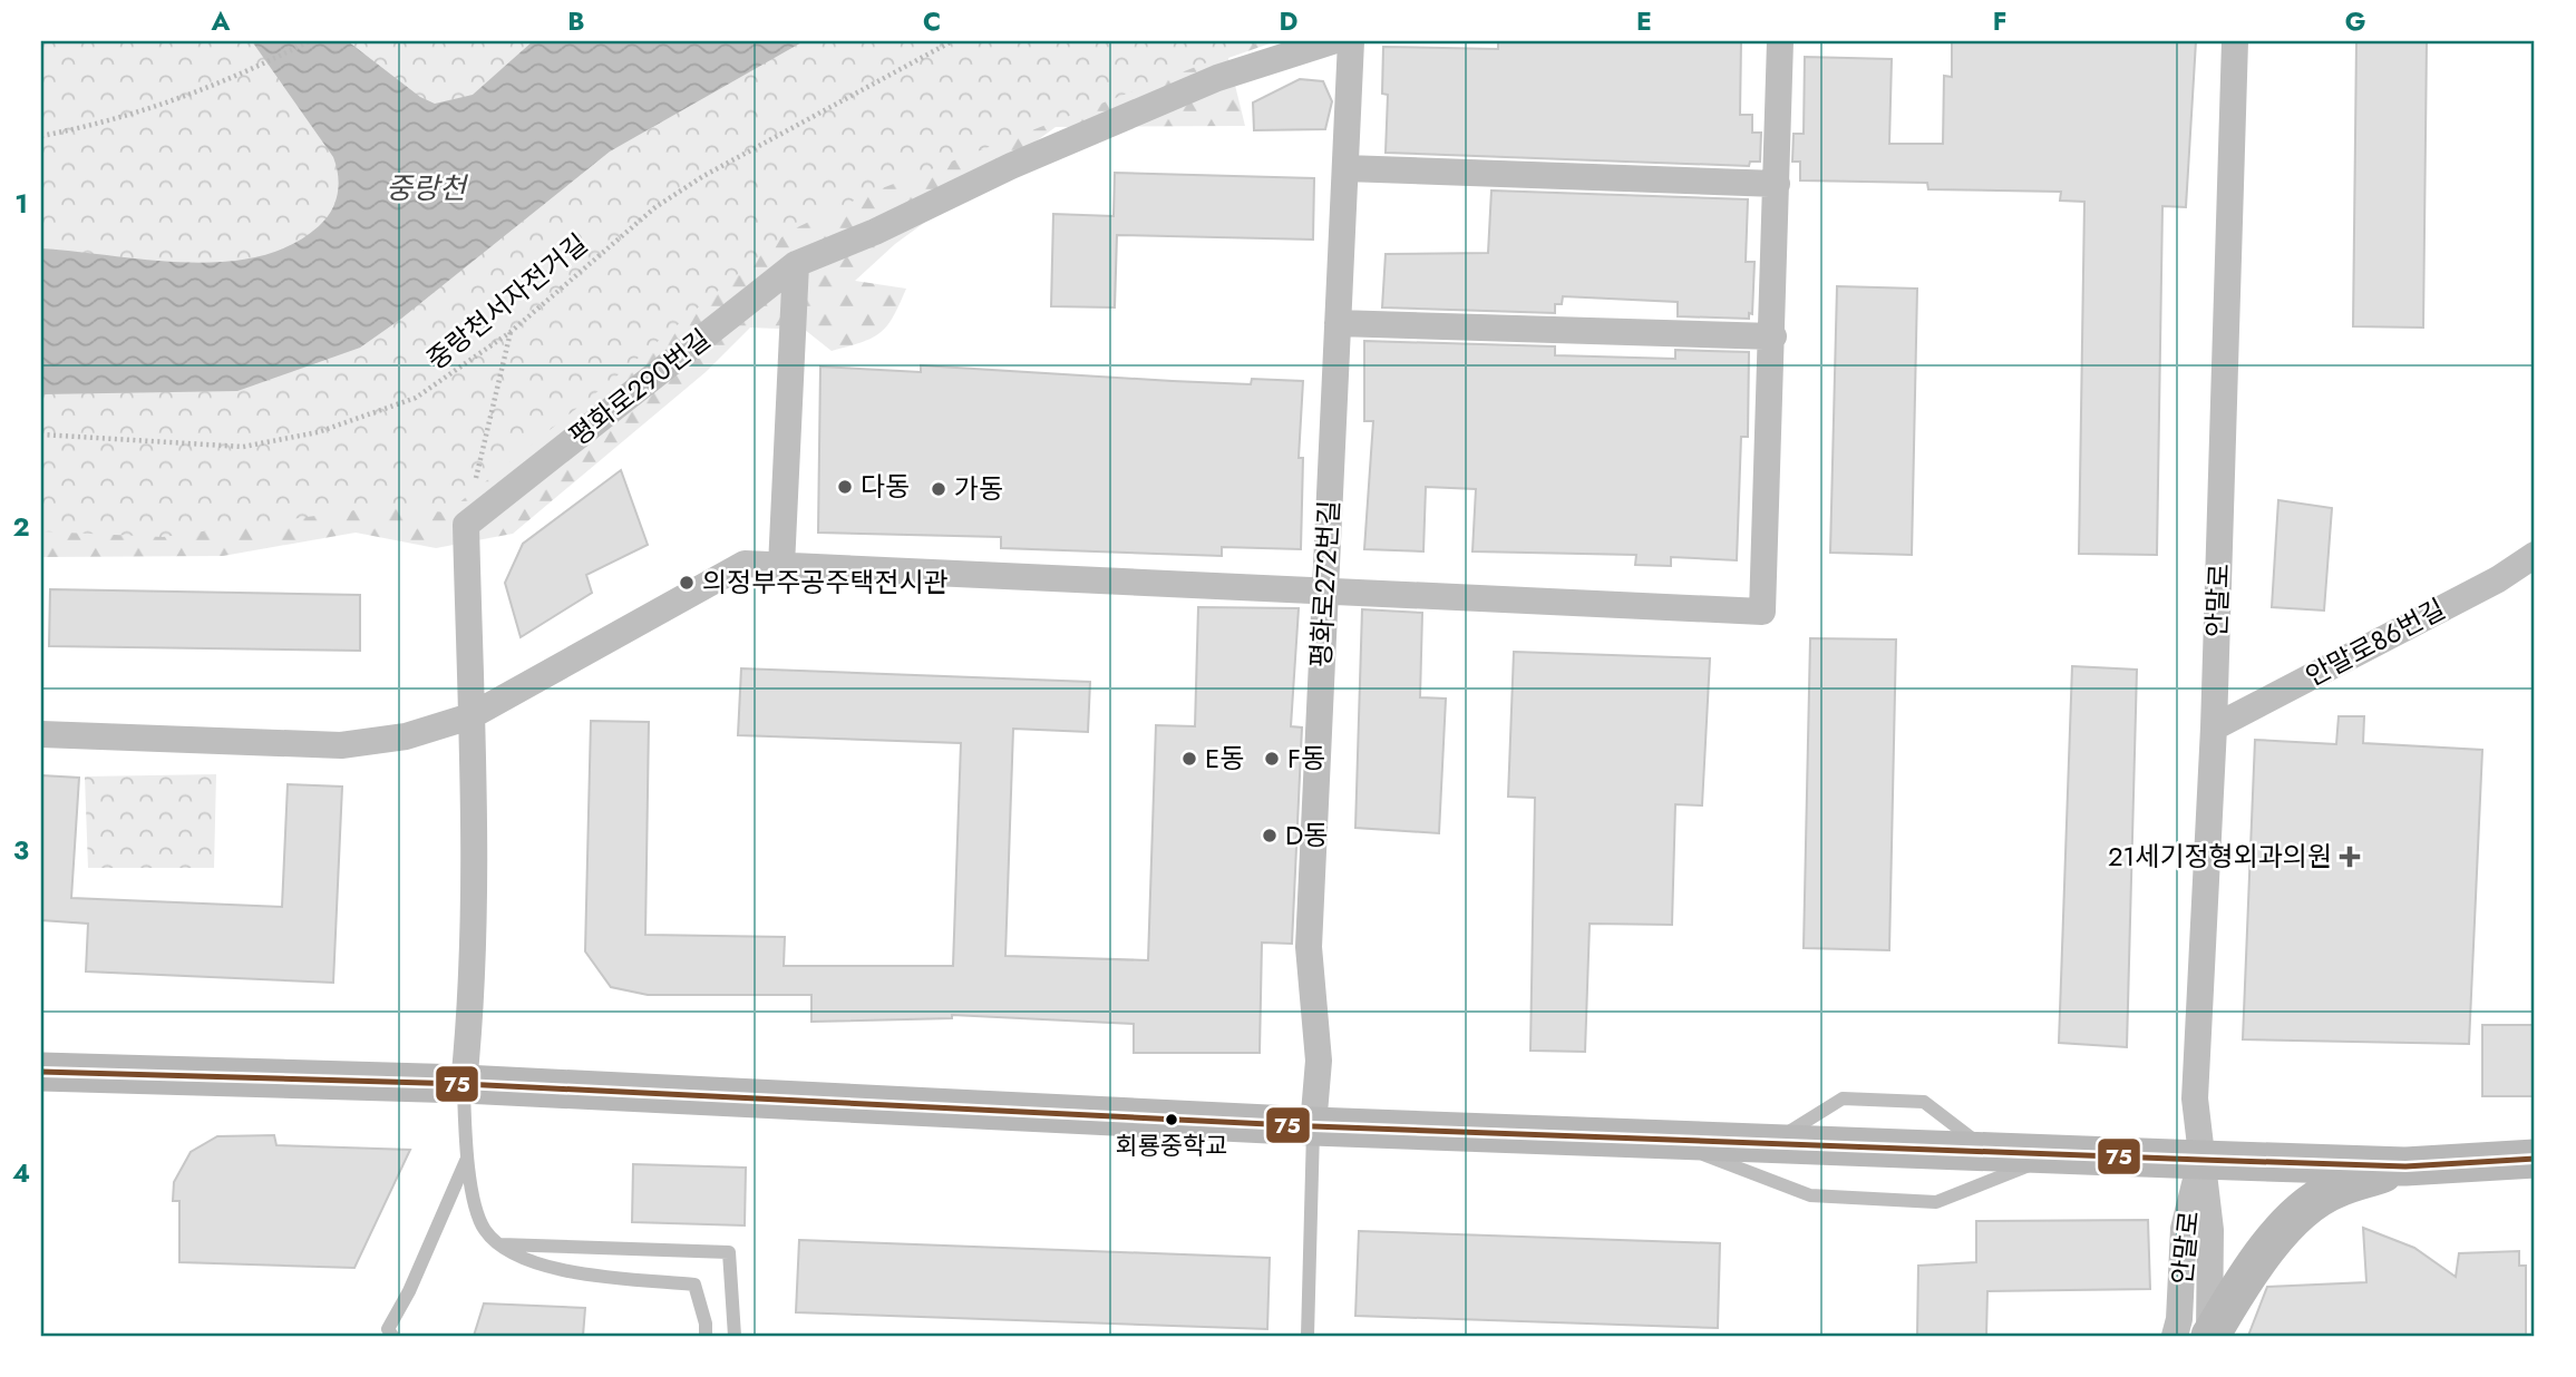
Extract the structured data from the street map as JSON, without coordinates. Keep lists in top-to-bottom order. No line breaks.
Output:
{"streets":{"street":["평화로290번길","평화로272번길","안말로","안말로86번길"],"path":["중랑천서자전거길"]},"crossings":[["안말로","안말로86번길"]],"water":["중랑천"],"places":{"other":["다동","가동","의정부주공주택전시관","E동","F동","D동","회룡중학교"],"health":["21세기정형외과의원"]},"lines":["transit line 75"],"grid":{"columns":["A","B","C","D","E","F","G"],"rows":["1","2","3","4"]}}
